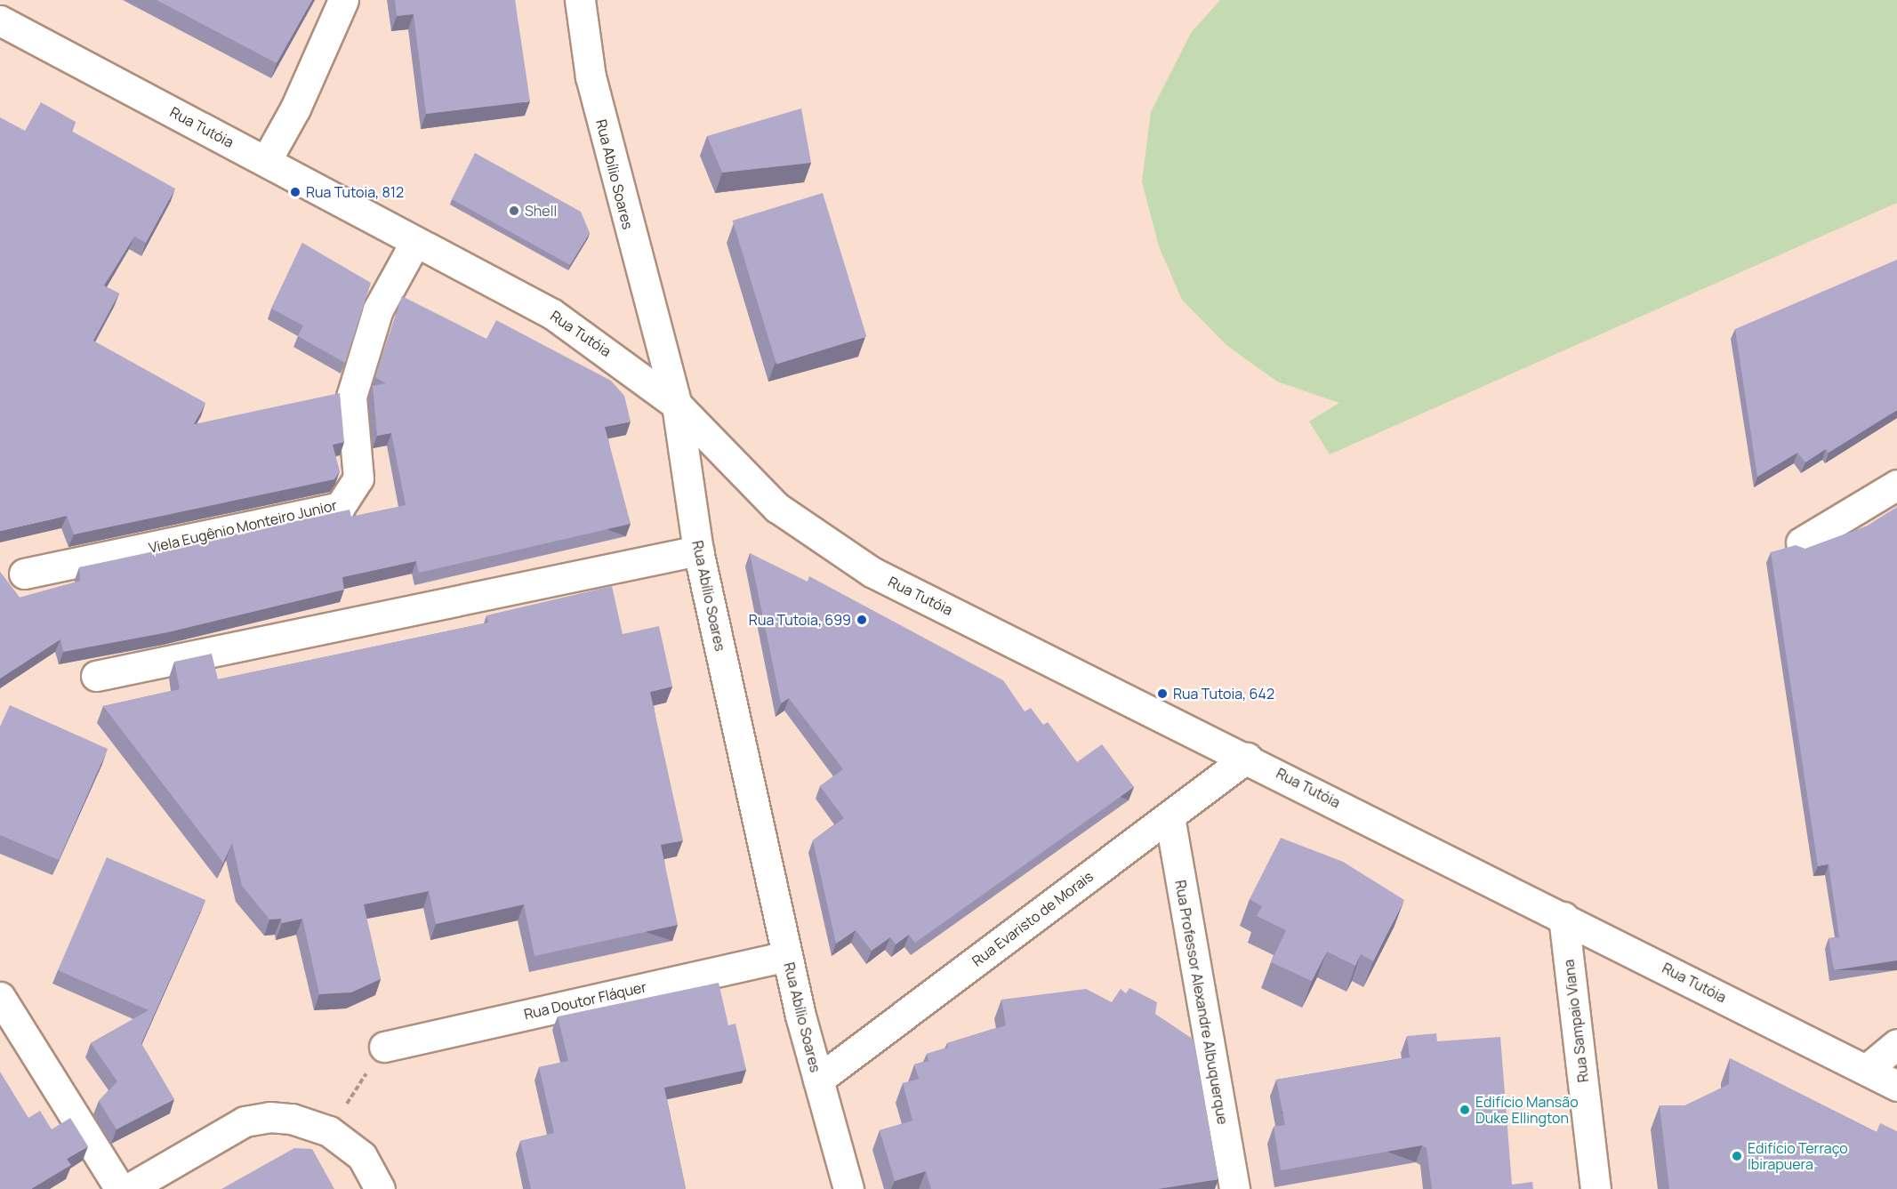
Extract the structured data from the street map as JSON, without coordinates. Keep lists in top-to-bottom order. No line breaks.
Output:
{"streets":{"street":["Rua Tutóia","Rua Abílio Soares","Viela Eugênio Monteiro Junior","Rua Evaristo de Morais","Rua Doutor Fláquer","Rua Professor Alexandre Albuquerque","Rua Sampaio Viana"]},"crossings":[["Rua Tutóia","Rua Abílio Soares"],["Rua Tutóia","Viela Eugênio Monteiro Junior"],["Rua Tutóia","Rua Evaristo de Morais"],["Rua Tutóia","Rua Sampaio Viana"],["Rua Abílio Soares","Rua Evaristo de Morais"],["Rua Abílio Soares","Rua Doutor Fláquer"],["Rua Evaristo de Morais","Rua Professor Alexandre Albuquerque"]],"places":["Rua Tutoia, 812","Shell","Rua Tutoia, 699","Rua Tutoia, 642","Edifício Mansão Duke Ellington","Edifício Terraço Ibirapuera"]}
